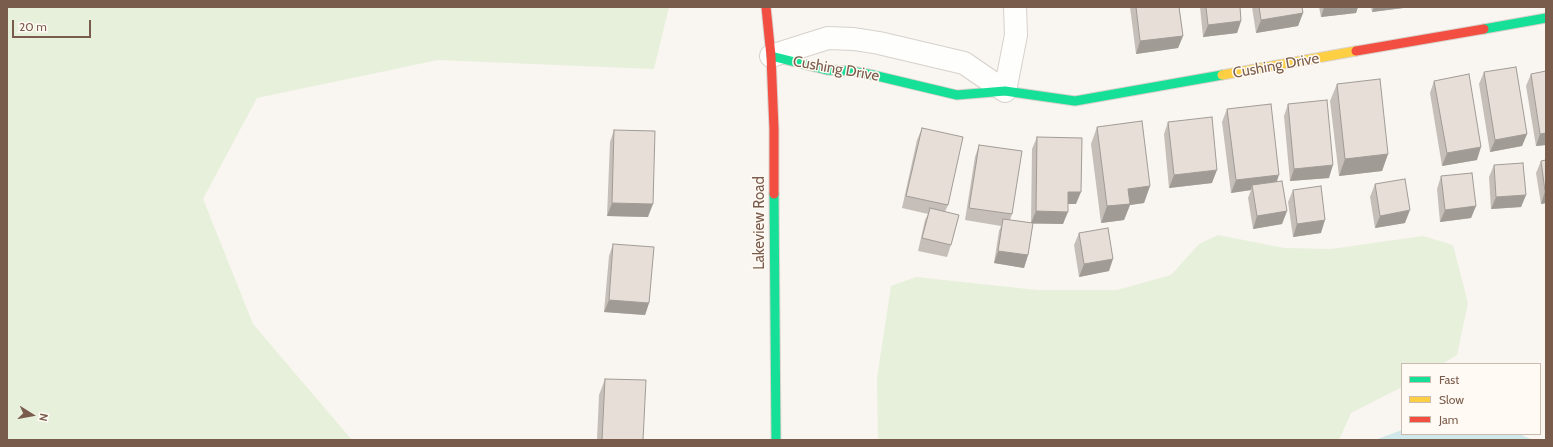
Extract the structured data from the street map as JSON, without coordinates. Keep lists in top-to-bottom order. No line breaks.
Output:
{"streets":{"street":["Cushing Drive","Lakeview Road"]},"crossings":[["Cushing Drive","Lakeview Road"]],"legend":["Fast","Slow","Jam"],"scale_bar":"20 m","north":"right"}
